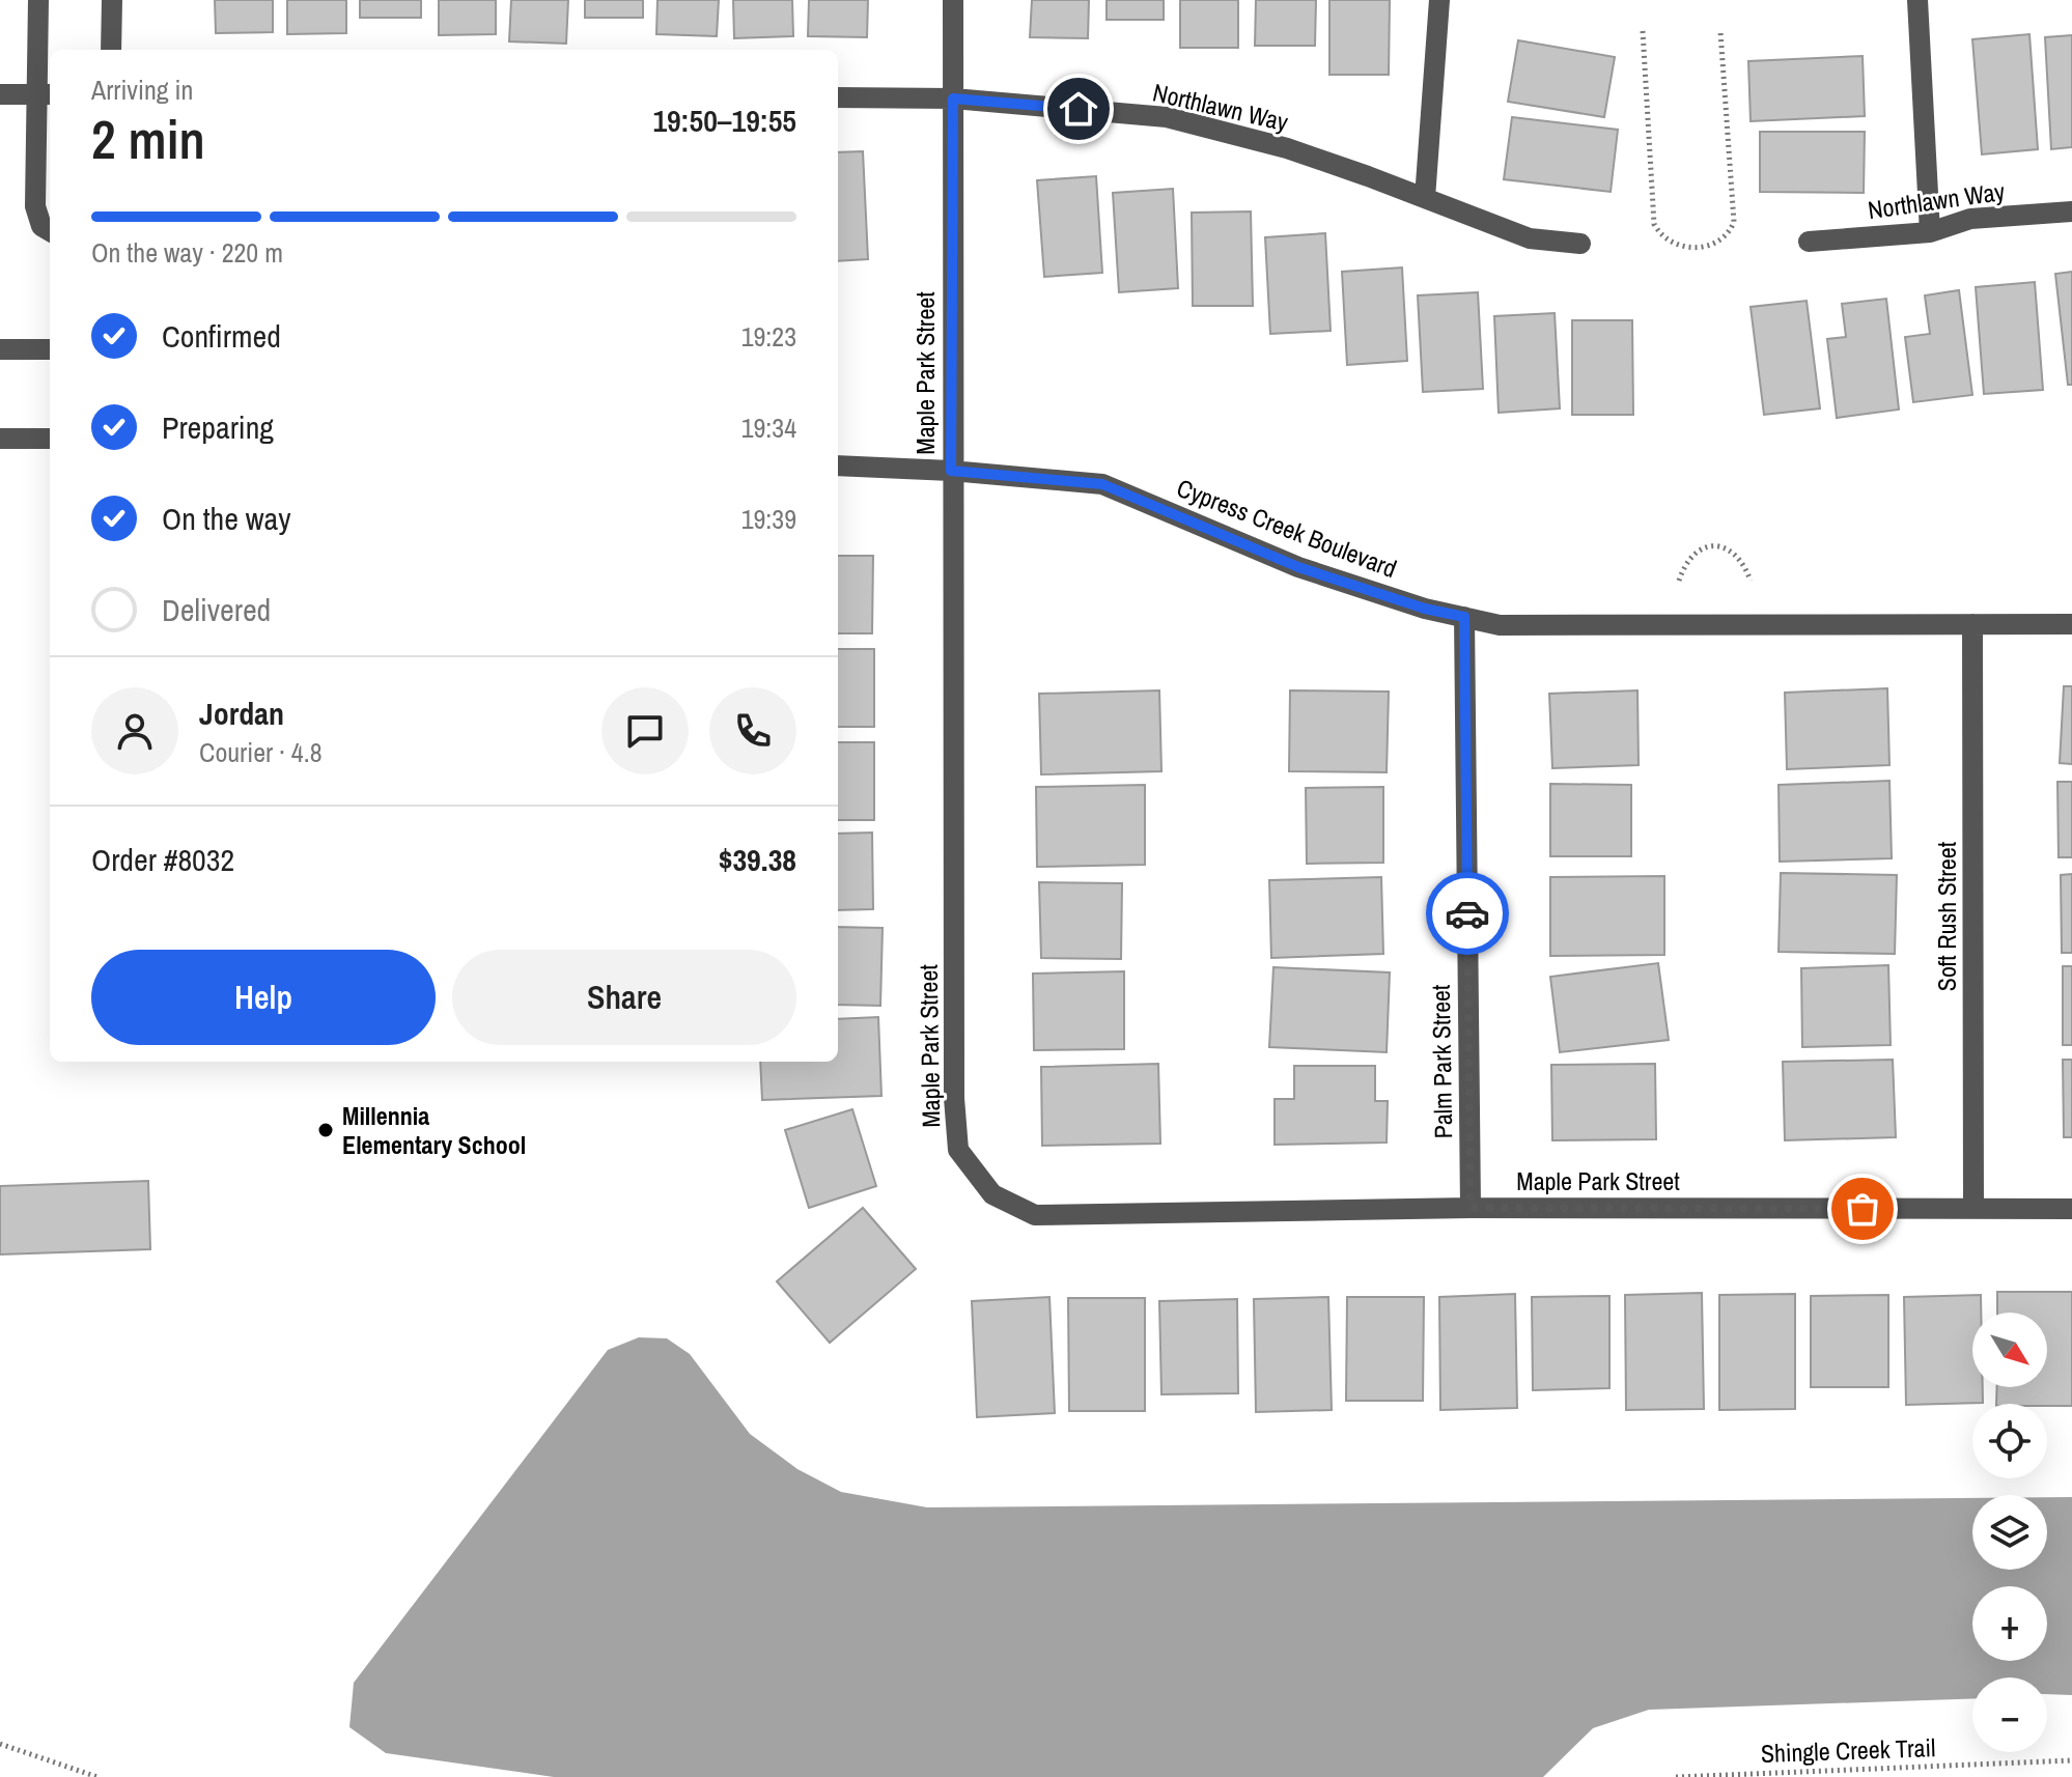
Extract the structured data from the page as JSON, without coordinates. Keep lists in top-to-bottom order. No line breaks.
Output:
{"streets":{"street":["Northlawn Way","Maple Park Street","Cypress Creek Boulevard","Soft Rush Street","Palm Park Street"],"path":["Shingle Creek Trail"]},"crossings":[["Northlawn Way","Maple Park Street"],["Maple Park Street","Cypress Creek Boulevard"],["Maple Park Street","Soft Rush Street"],["Maple Park Street","Palm Park Street"],["Cypress Creek Boulevard","Soft Rush Street"],["Cypress Creek Boulevard","Palm Park Street"]],"places":["Millennia Elementary School"],"north":"bottom right","page":{"heading":["2 min","Arriving in","19:50–19:55"],"panel":["Jordan","Courier · 4.8","Order #8032","$39.38"],"bar":"On the way · 220 m","list":[["Confirmed","19:23"],["Preparing","19:34"],["On the way","19:39"],"Delivered"],"buttons":["Help","Share"],"map_buttons":["+","−"]}}
